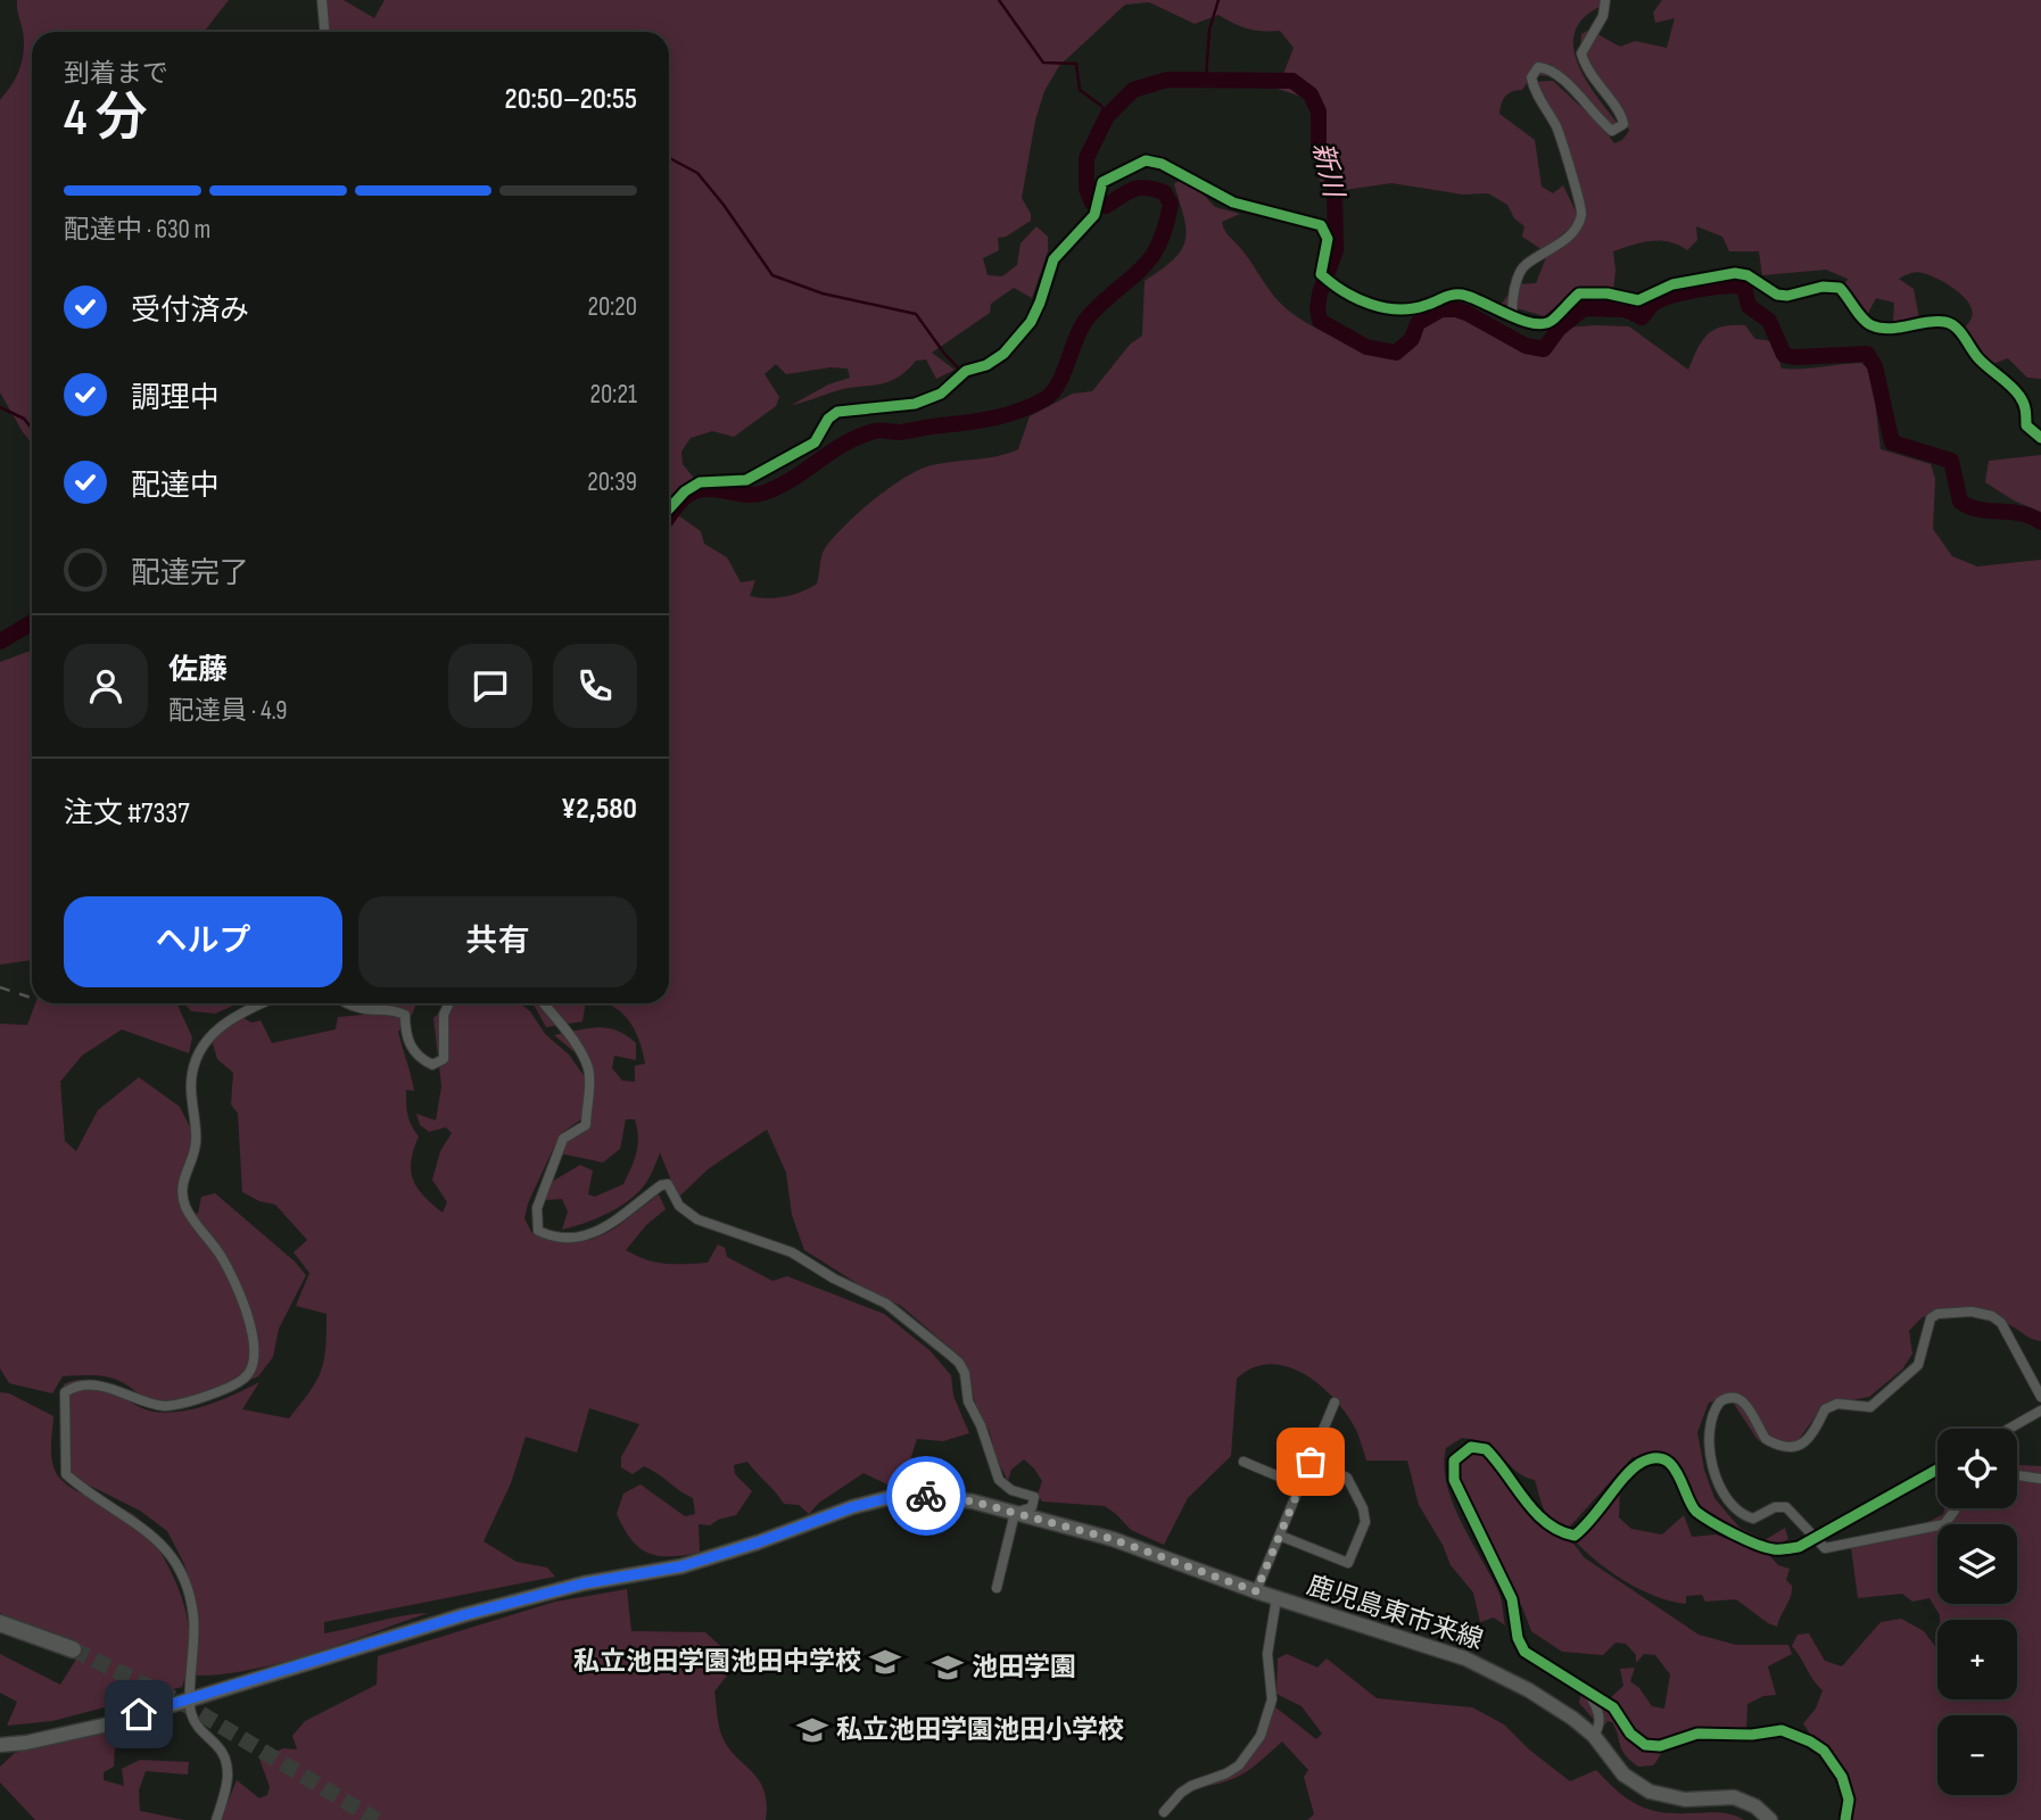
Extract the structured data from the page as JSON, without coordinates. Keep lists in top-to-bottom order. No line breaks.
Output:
{"streets":{"main road":["鹿児島東市来線"]},"water":["新川"],"places":{"school or university":["私立池田学園池田中学校","池田学園","私立池田学園池田小学校"]},"page":{"heading":["4 分","到着まで","20:50–20:55"],"panel":["佐藤","配達員 · 4.9","注文 #7337","¥2,580"],"bar":"配達中 · 630 m","list":[["受付済み","20:20"],["調理中","20:21"],["配達中","20:39"],"配達完了"],"buttons":["ヘルプ","共有"],"map_buttons":["+","−"]}}
